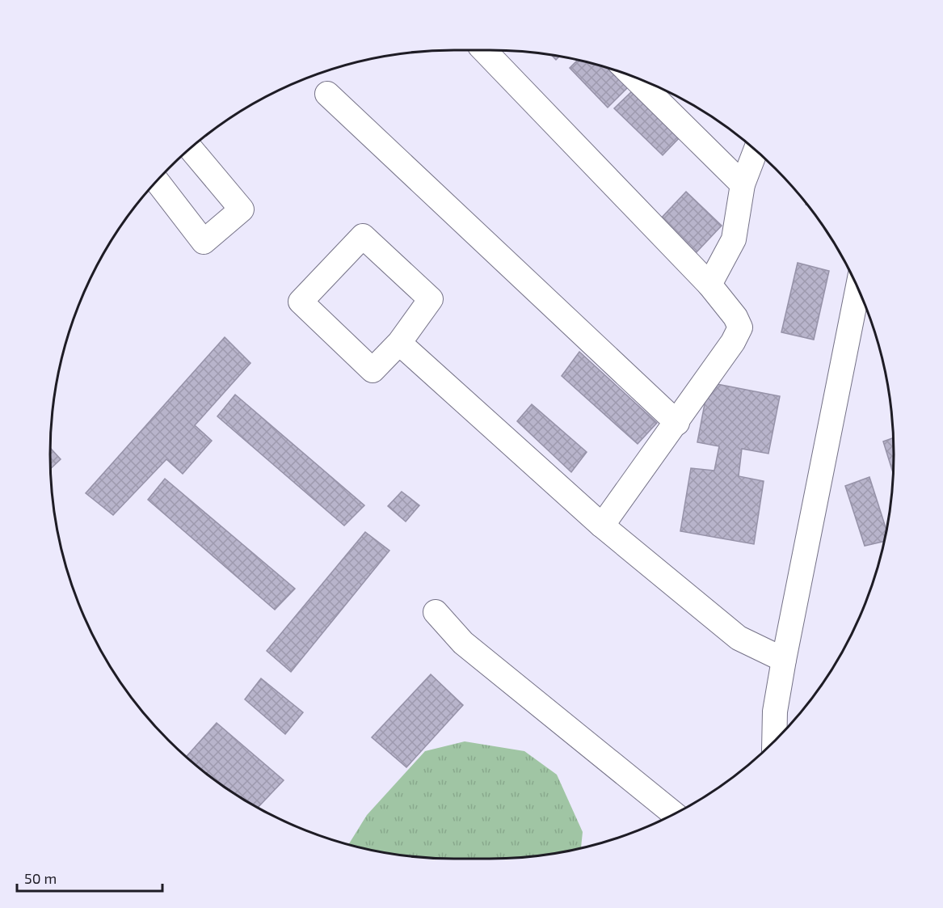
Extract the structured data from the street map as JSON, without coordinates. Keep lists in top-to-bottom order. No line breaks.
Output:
{"scale_bar":"50 m"}
